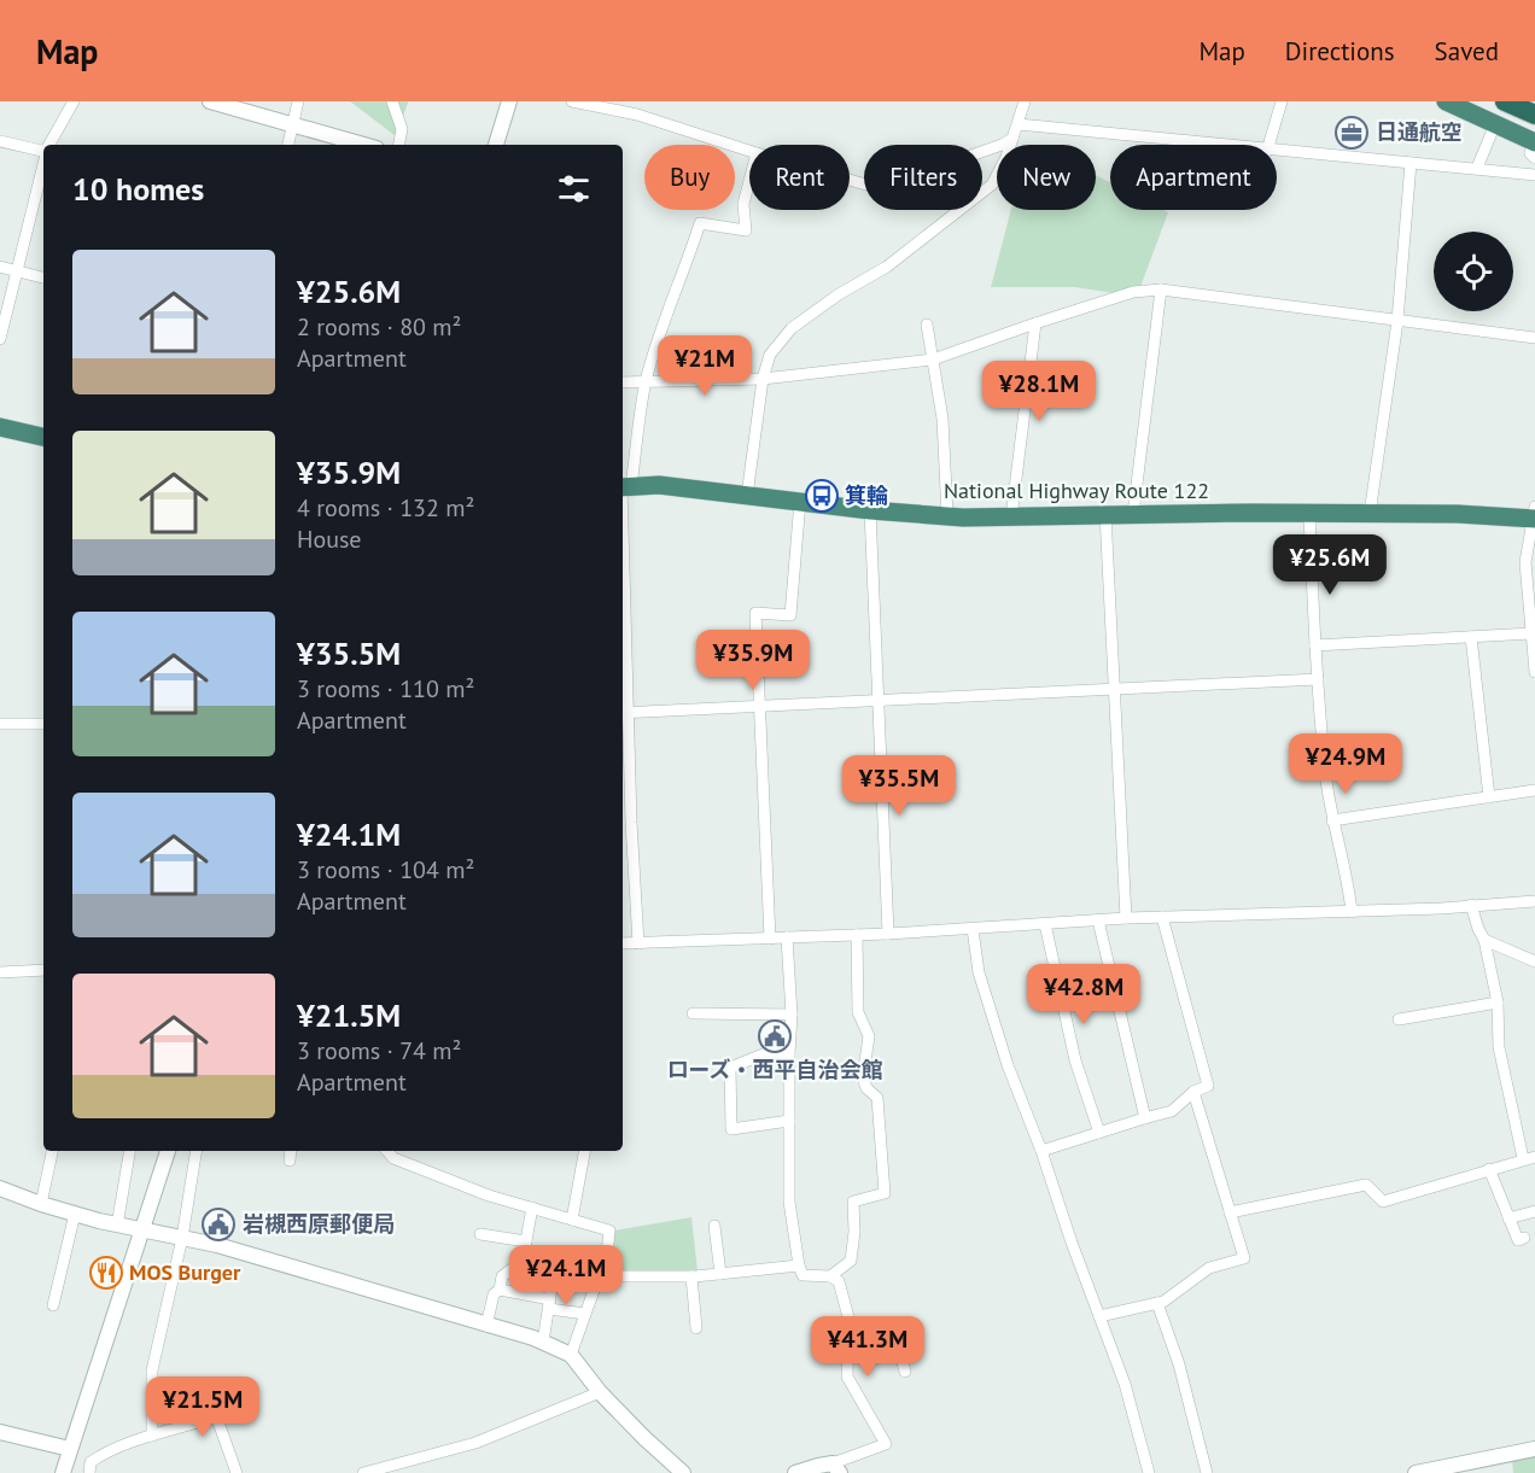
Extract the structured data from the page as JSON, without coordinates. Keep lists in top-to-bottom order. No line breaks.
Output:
{"streets":{"highway":["National Highway Route 122"]},"places":{"office":["日通航空"],"bus stop":["箕輪"],"public building":["ローズ・西平自治会館","岩槻西原郵便局"],"restaurant":["MOS Burger"]},"page":{"header":"Map","nav":["Map","Directions","Saved"],"chip":["Buy","Rent","Filters","New","Apartment"],"heading":"10 homes","list":[{"name":"¥25.6M","note":"2 rooms · 80 m² · Apartment"},{"name":"¥35.9M","note":"4 rooms · 132 m² · House"},{"name":"¥35.5M","note":"3 rooms · 110 m² · Apartment"},{"name":"¥24.1M","note":"3 rooms · 104 m² · Apartment"},{"name":"¥21.5M","note":"3 rooms · 74 m² · Apartment"}],"price":["¥21M","¥28.1M","¥25.6M","¥35.9M","¥24.9M","¥35.5M","¥42.8M","¥24.1M","¥41.3M","¥21.5M"]}}
